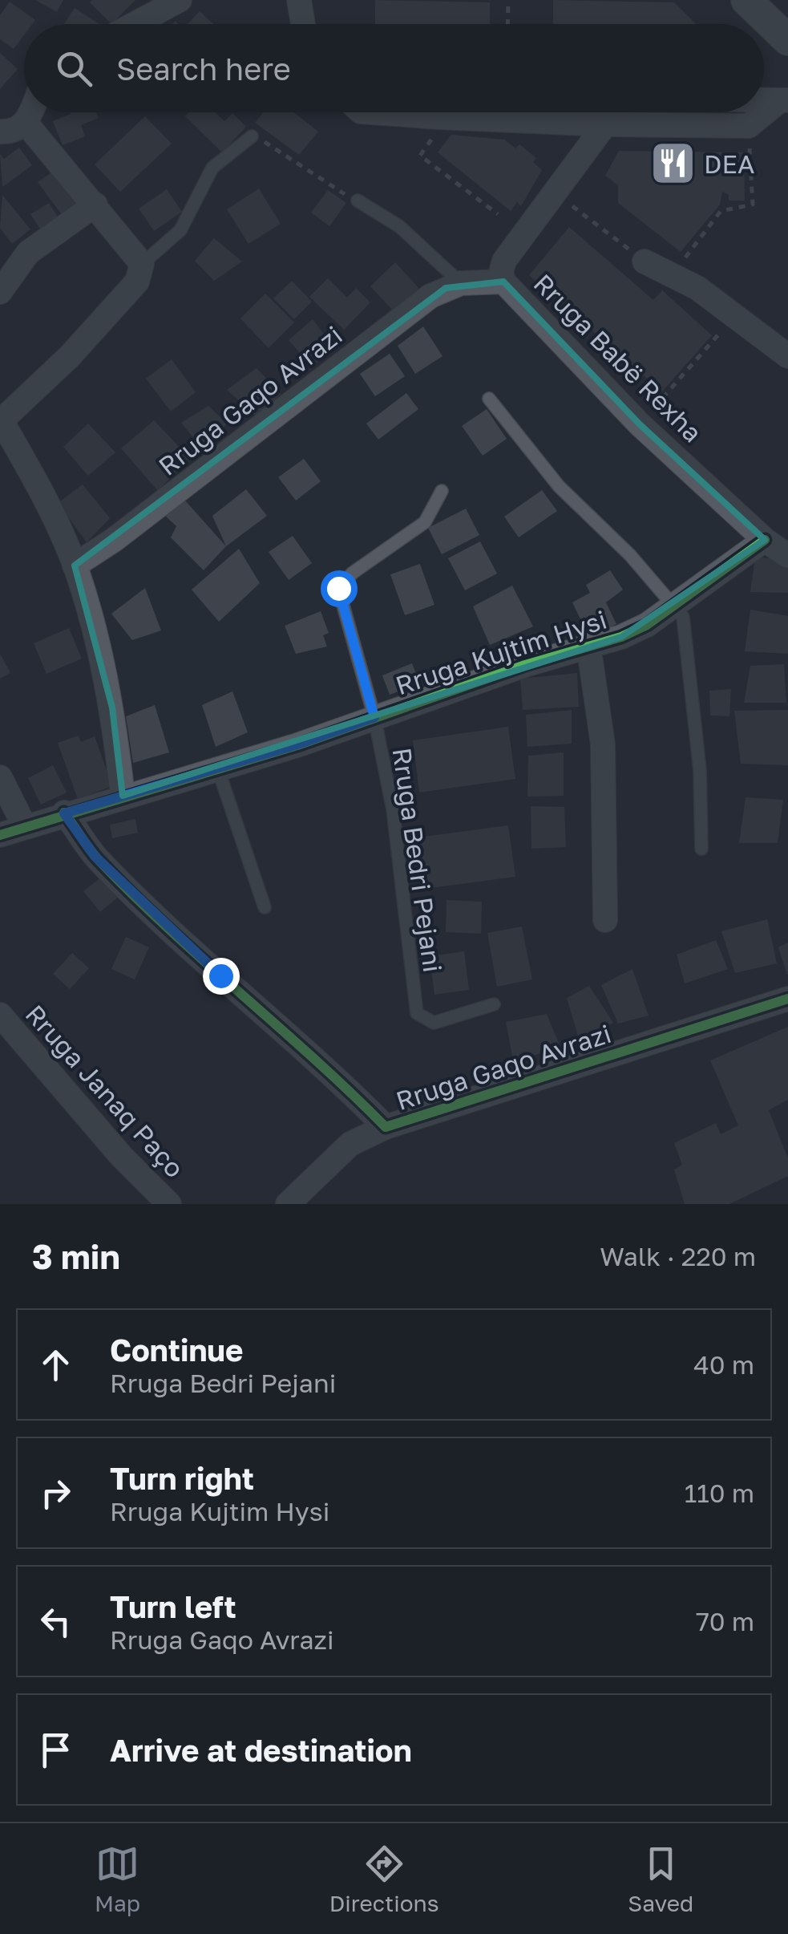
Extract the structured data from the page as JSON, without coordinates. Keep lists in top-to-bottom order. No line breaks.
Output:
{"streets":{"street":["Rruga Babë Rexha","Rruga Gaqo Avrazi","Rruga Kujtim Hysi","Rruga Janaq Paço"],"lane":["Rruga Bedri Pejani"]},"crossings":[["Rruga Babë Rexha","Rruga Gaqo Avrazi"],["Rruga Babë Rexha","Rruga Kujtim Hysi"],["Rruga Gaqo Avrazi","Rruga Kujtim Hysi"],["Rruga Kujtim Hysi","Rruga Bedri Pejani"]],"places":{"restaurant":["DEA"]},"page":{"search":"Search here","heading":["3 min","Walk · 220 m"],"list":[["Continue","Rruga Bedri Pejani","40 m"],["Turn right","Rruga Kujtim Hysi","110 m"],["Turn left","Rruga Gaqo Avrazi","70 m"],"Arrive at destination"],"nav":["Map","Directions","Saved"]}}
